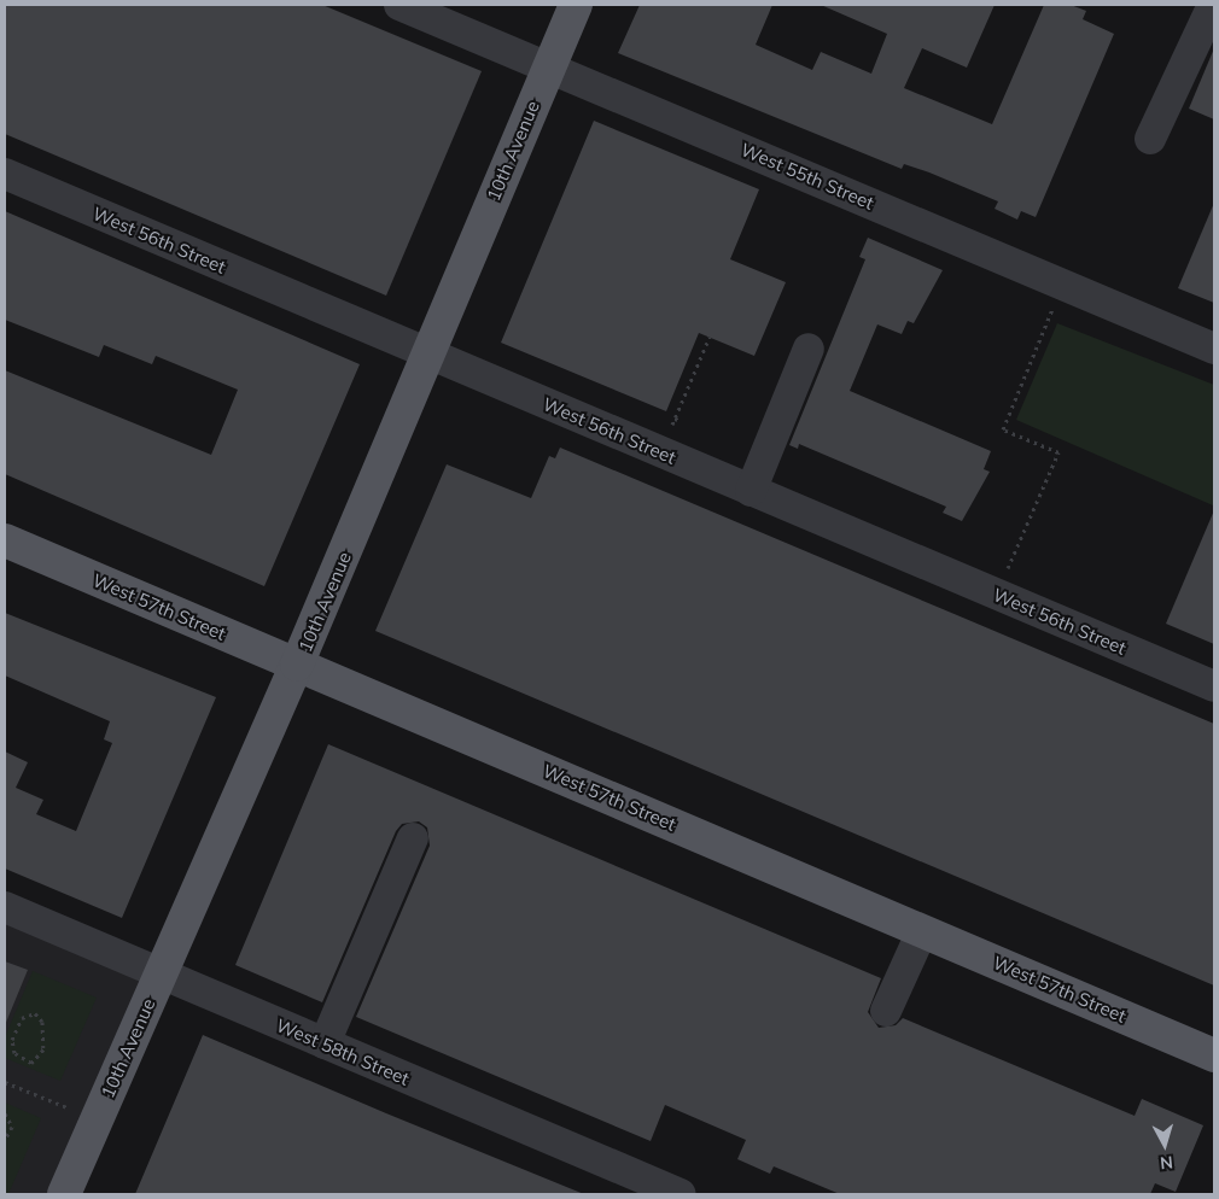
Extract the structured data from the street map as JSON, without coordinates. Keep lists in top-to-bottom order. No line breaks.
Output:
{"streets":{"main road":["10th Avenue","West 57th Street"],"street":["West 55th Street","West 56th Street","West 58th Street"]},"crossings":[["10th Avenue","West 55th Street"],["10th Avenue","West 56th Street"],["10th Avenue","West 57th Street"],["10th Avenue","West 58th Street"]],"north":"bottom"}
